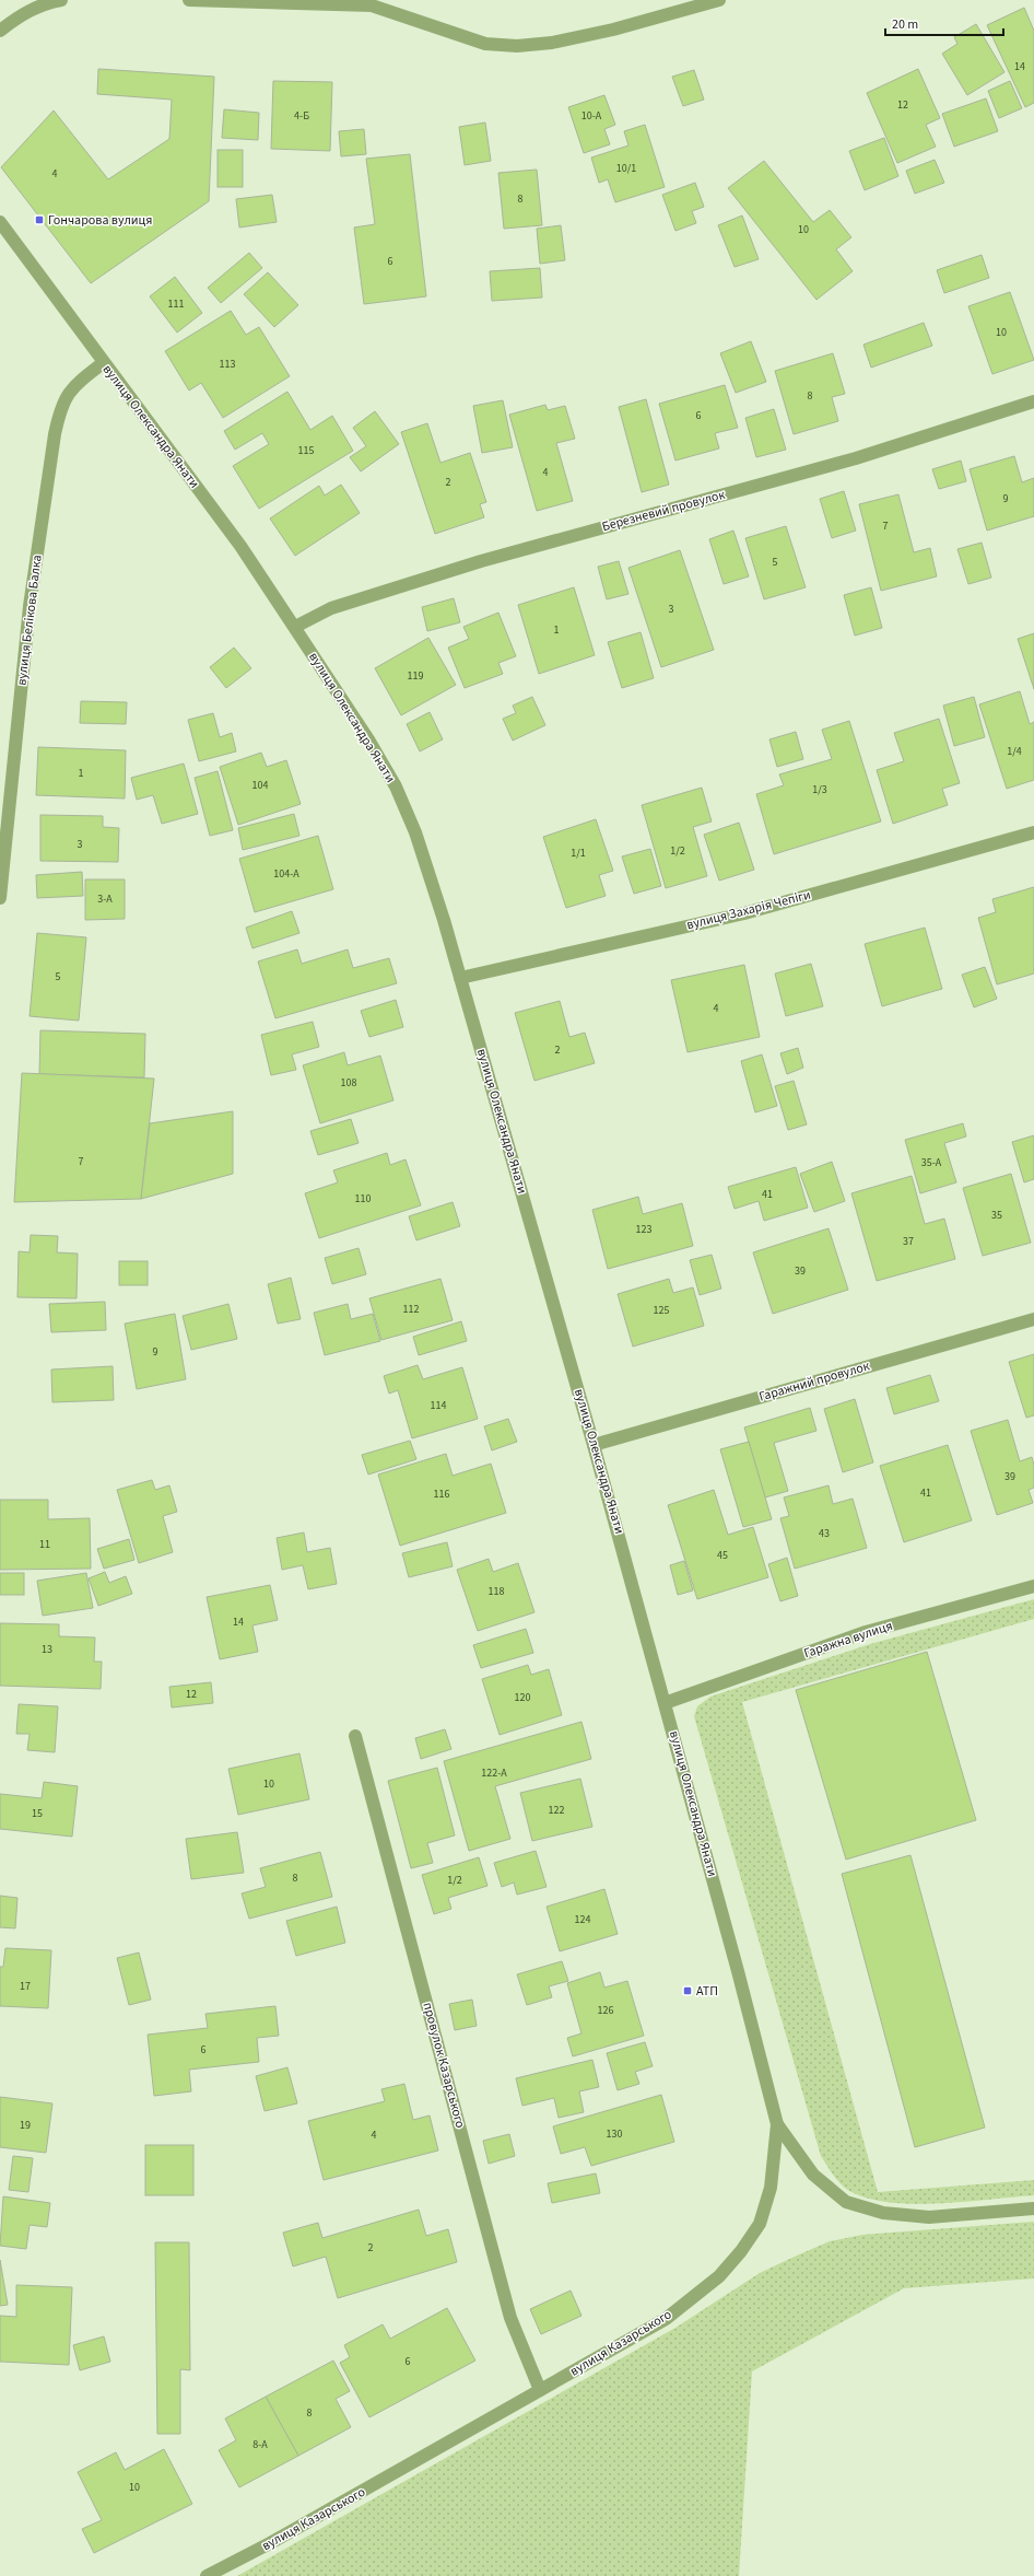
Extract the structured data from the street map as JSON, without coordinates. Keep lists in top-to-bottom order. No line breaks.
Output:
{"streets":{"street":["вулиця Олександра Янати","Березневий провулок","вулиця Белікова Балка","вулиця Захарія Чепіги","Гаражний провулок","Гаражна вулиця","провулок Казарського","вулиця Казарського"]},"crossings":[["вулиця Олександра Янати","Березневий провулок"],["вулиця Олександра Янати","вулиця Белікова Балка"],["вулиця Олександра Янати","вулиця Захарія Чепіги"],["вулиця Олександра Янати","Гаражний провулок"],["вулиця Олександра Янати","Гаражна вулиця"],["вулиця Олександра Янати","вулиця Казарського"],["провулок Казарського","вулиця Казарського"]],"places":{"transit":["Гончарова вулиця","АТП"]},"house_numbers":["14","12","4-Б","10-А","10/1","4","8","10","6","111","10","113","8","6","115","4","2","9","7","5","3","1","119","1/4","1","104","1/3","3","1/2","1/1","104-А","3-А","5","4","2","108","7","35-А","41","110","35","123","37","39","112","125","9","114","39","41","116","43","11","45","118","14","13","12","120","122-А","10","122","15","8","1/2","124","17","126","6","19","130","4","2","6","8","8-А","10"],"scale_bar":"20 m"}
